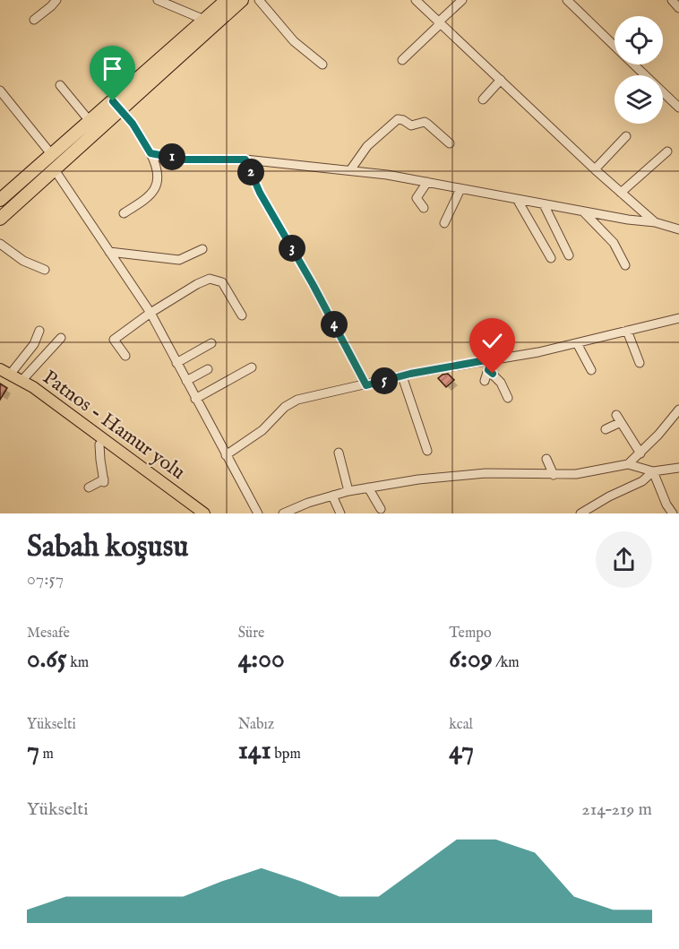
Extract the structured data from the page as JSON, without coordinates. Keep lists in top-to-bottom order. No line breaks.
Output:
{"streets":{"main road":["Patnos - Hamur yolu"]},"page":{"pins":["1","2","3","4","5"],"heading":["Sabah koşusu","07:57"],"stats":[["Mesafe","0.65 km"],["Süre","4:00"],["Tempo","6:09 /km"],["Yükselti","7 m"],["Nabız","141 bpm"],["kcal","47"]],"chart":["Yükselti","214–219 m"]}}
